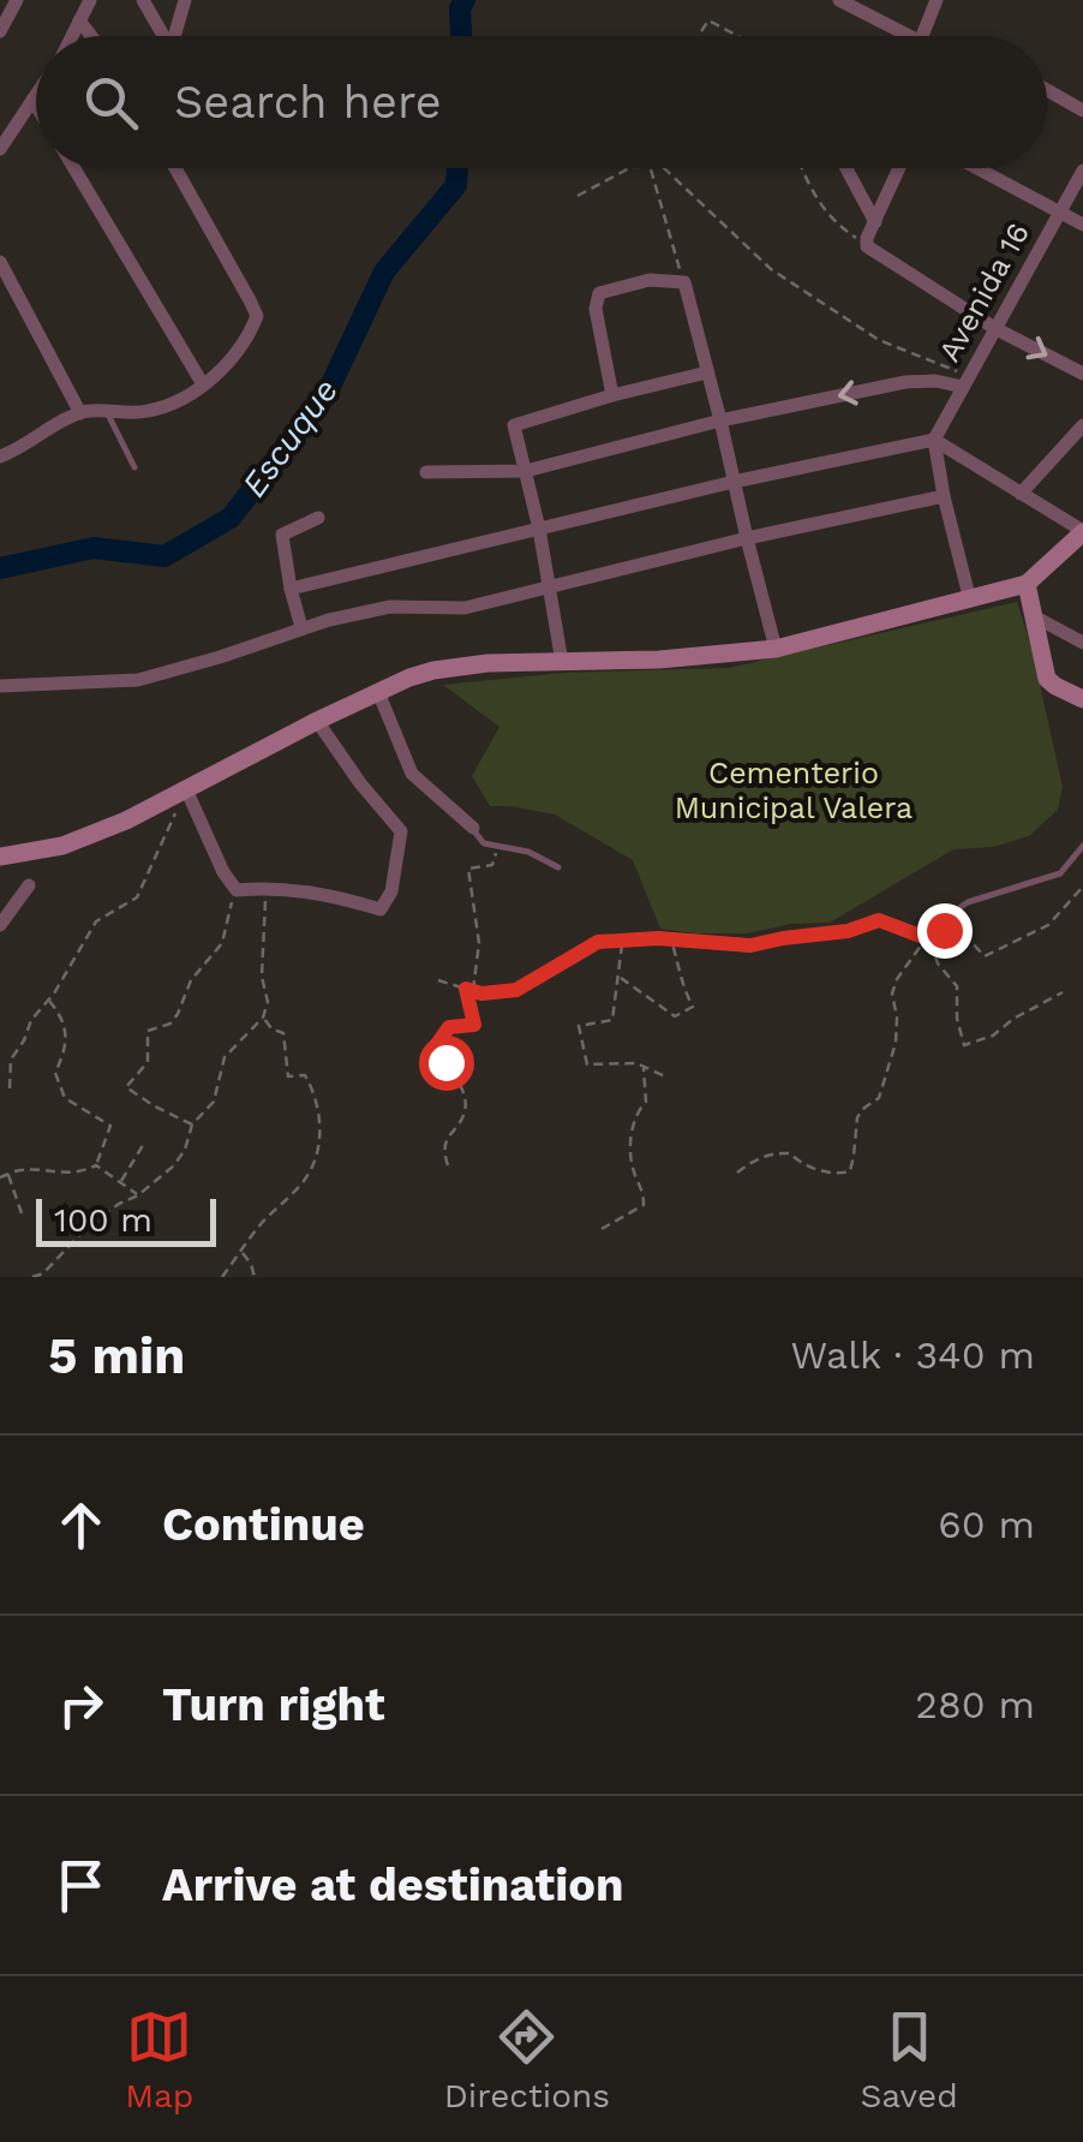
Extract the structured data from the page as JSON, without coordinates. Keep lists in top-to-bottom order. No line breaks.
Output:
{"streets":{"street":["Avenida 16"]},"water":["Escuque"],"parks":["Cementerio Municipal Valera"],"scale_bar":"100 m","page":{"search":"Search here","scale":"100 m","heading":["5 min","Walk · 340 m"],"list":[["Continue","60 m"],["Turn right","280 m"],"Arrive at destination"],"nav":["Map","Directions","Saved"]}}
